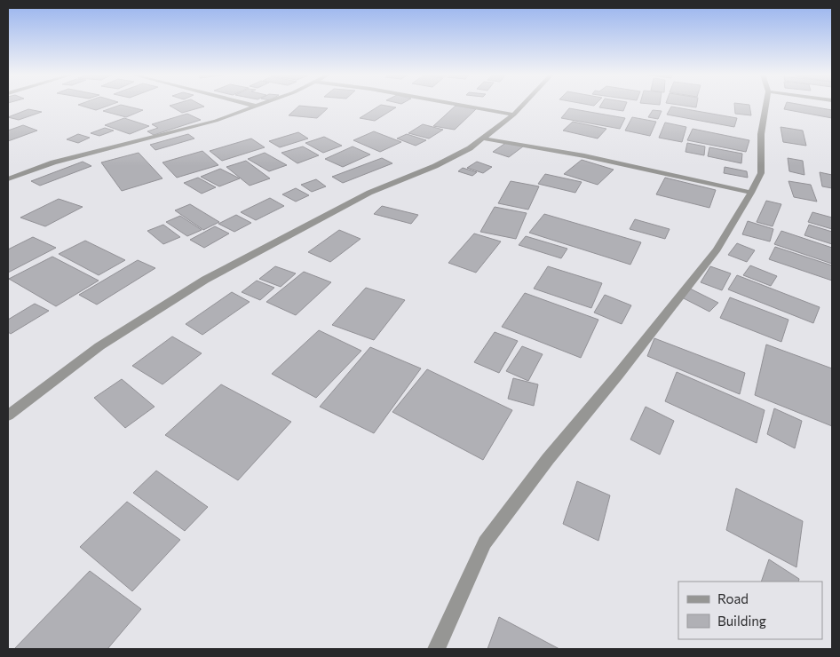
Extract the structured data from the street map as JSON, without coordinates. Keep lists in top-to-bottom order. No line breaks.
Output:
{"legend":["Road","Building"]}
